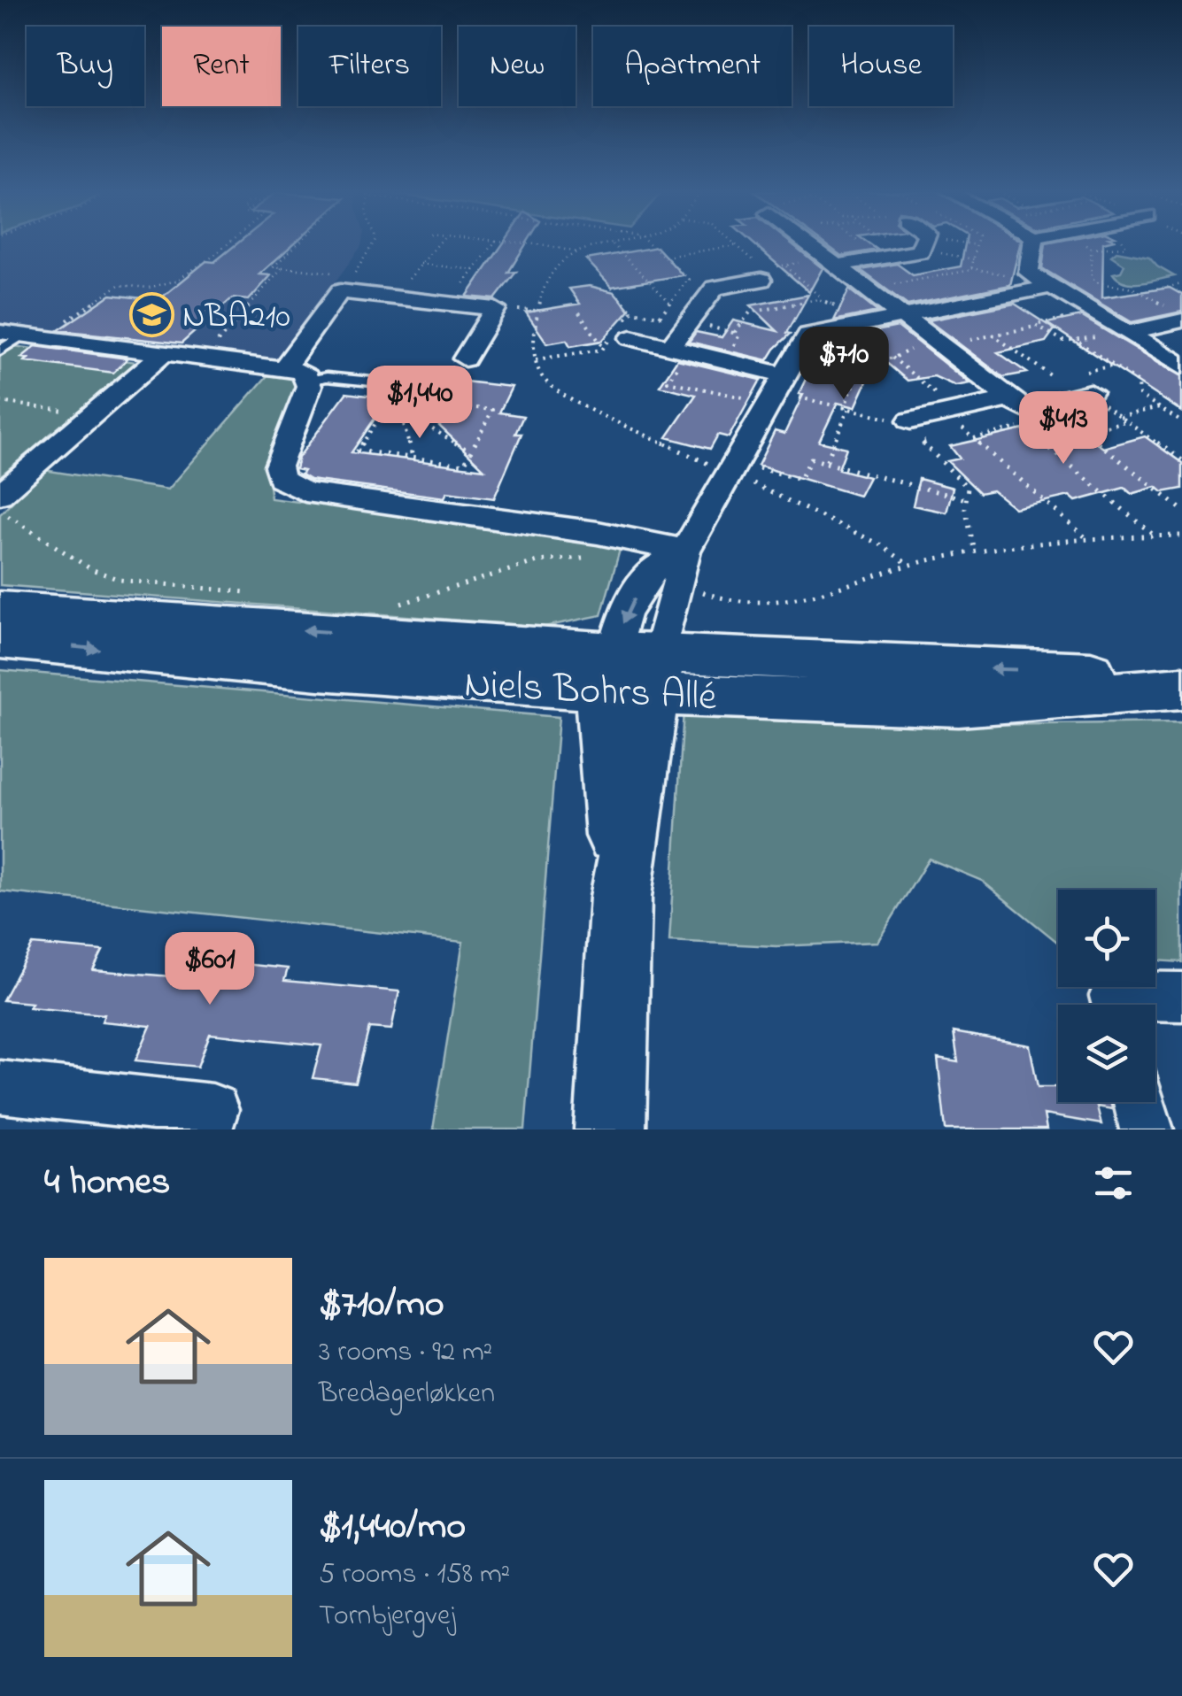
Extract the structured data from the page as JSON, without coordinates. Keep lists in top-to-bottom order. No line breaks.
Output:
{"streets":{"street":["Niels Bohrs Allé"]},"places":{"school or university":["NBA210"]},"page":{"chip":["Buy","Rent","Filters","New","Apartment","House"],"price":["$710","$1,440","$413","$601"],"heading":"4 homes","list":[{"name":"$710/mo","note":"3 rooms · 92 m² · Bredagerløkken"},{"name":"$1,440/mo","note":"5 rooms · 158 m² · Tornbjergvej"}]}}
